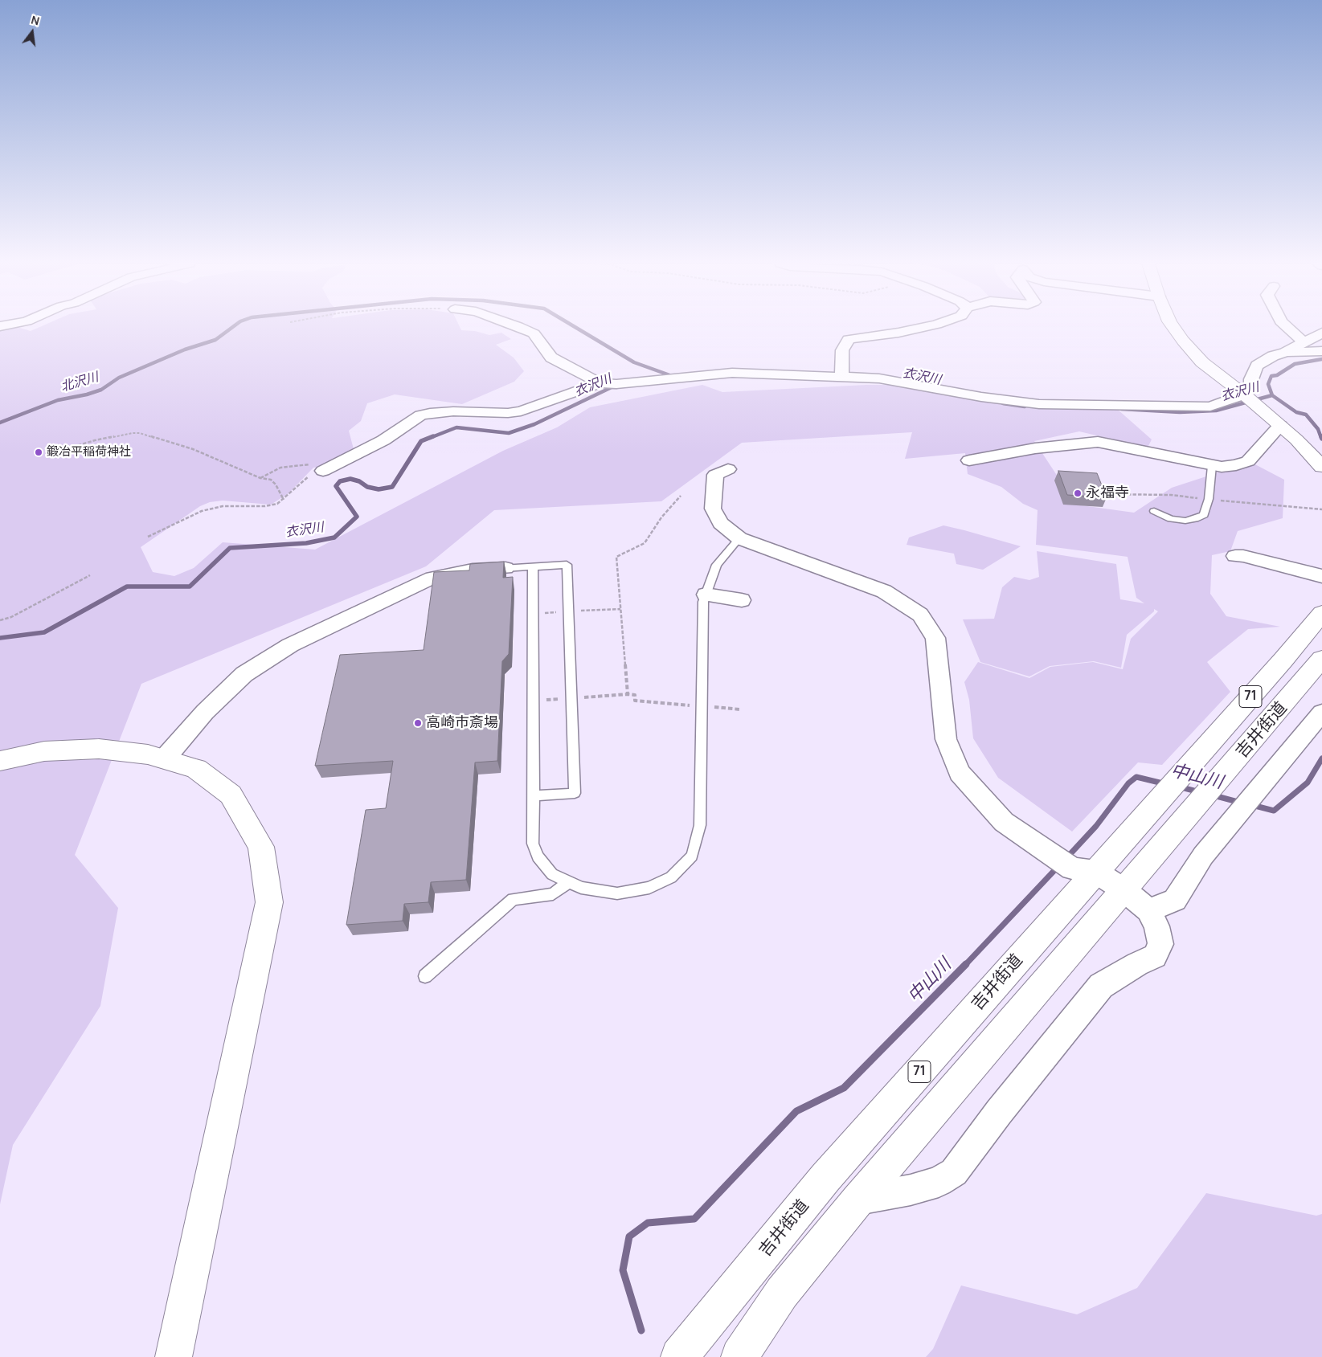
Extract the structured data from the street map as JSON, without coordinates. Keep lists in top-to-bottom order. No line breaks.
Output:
{"streets":{"main road":["71","吉井街道"]},"water":["衣沢川","北沢川","中山川"],"places":["鍛冶平稲荷神社","永福寺","高崎市斎場"],"north":"top"}
